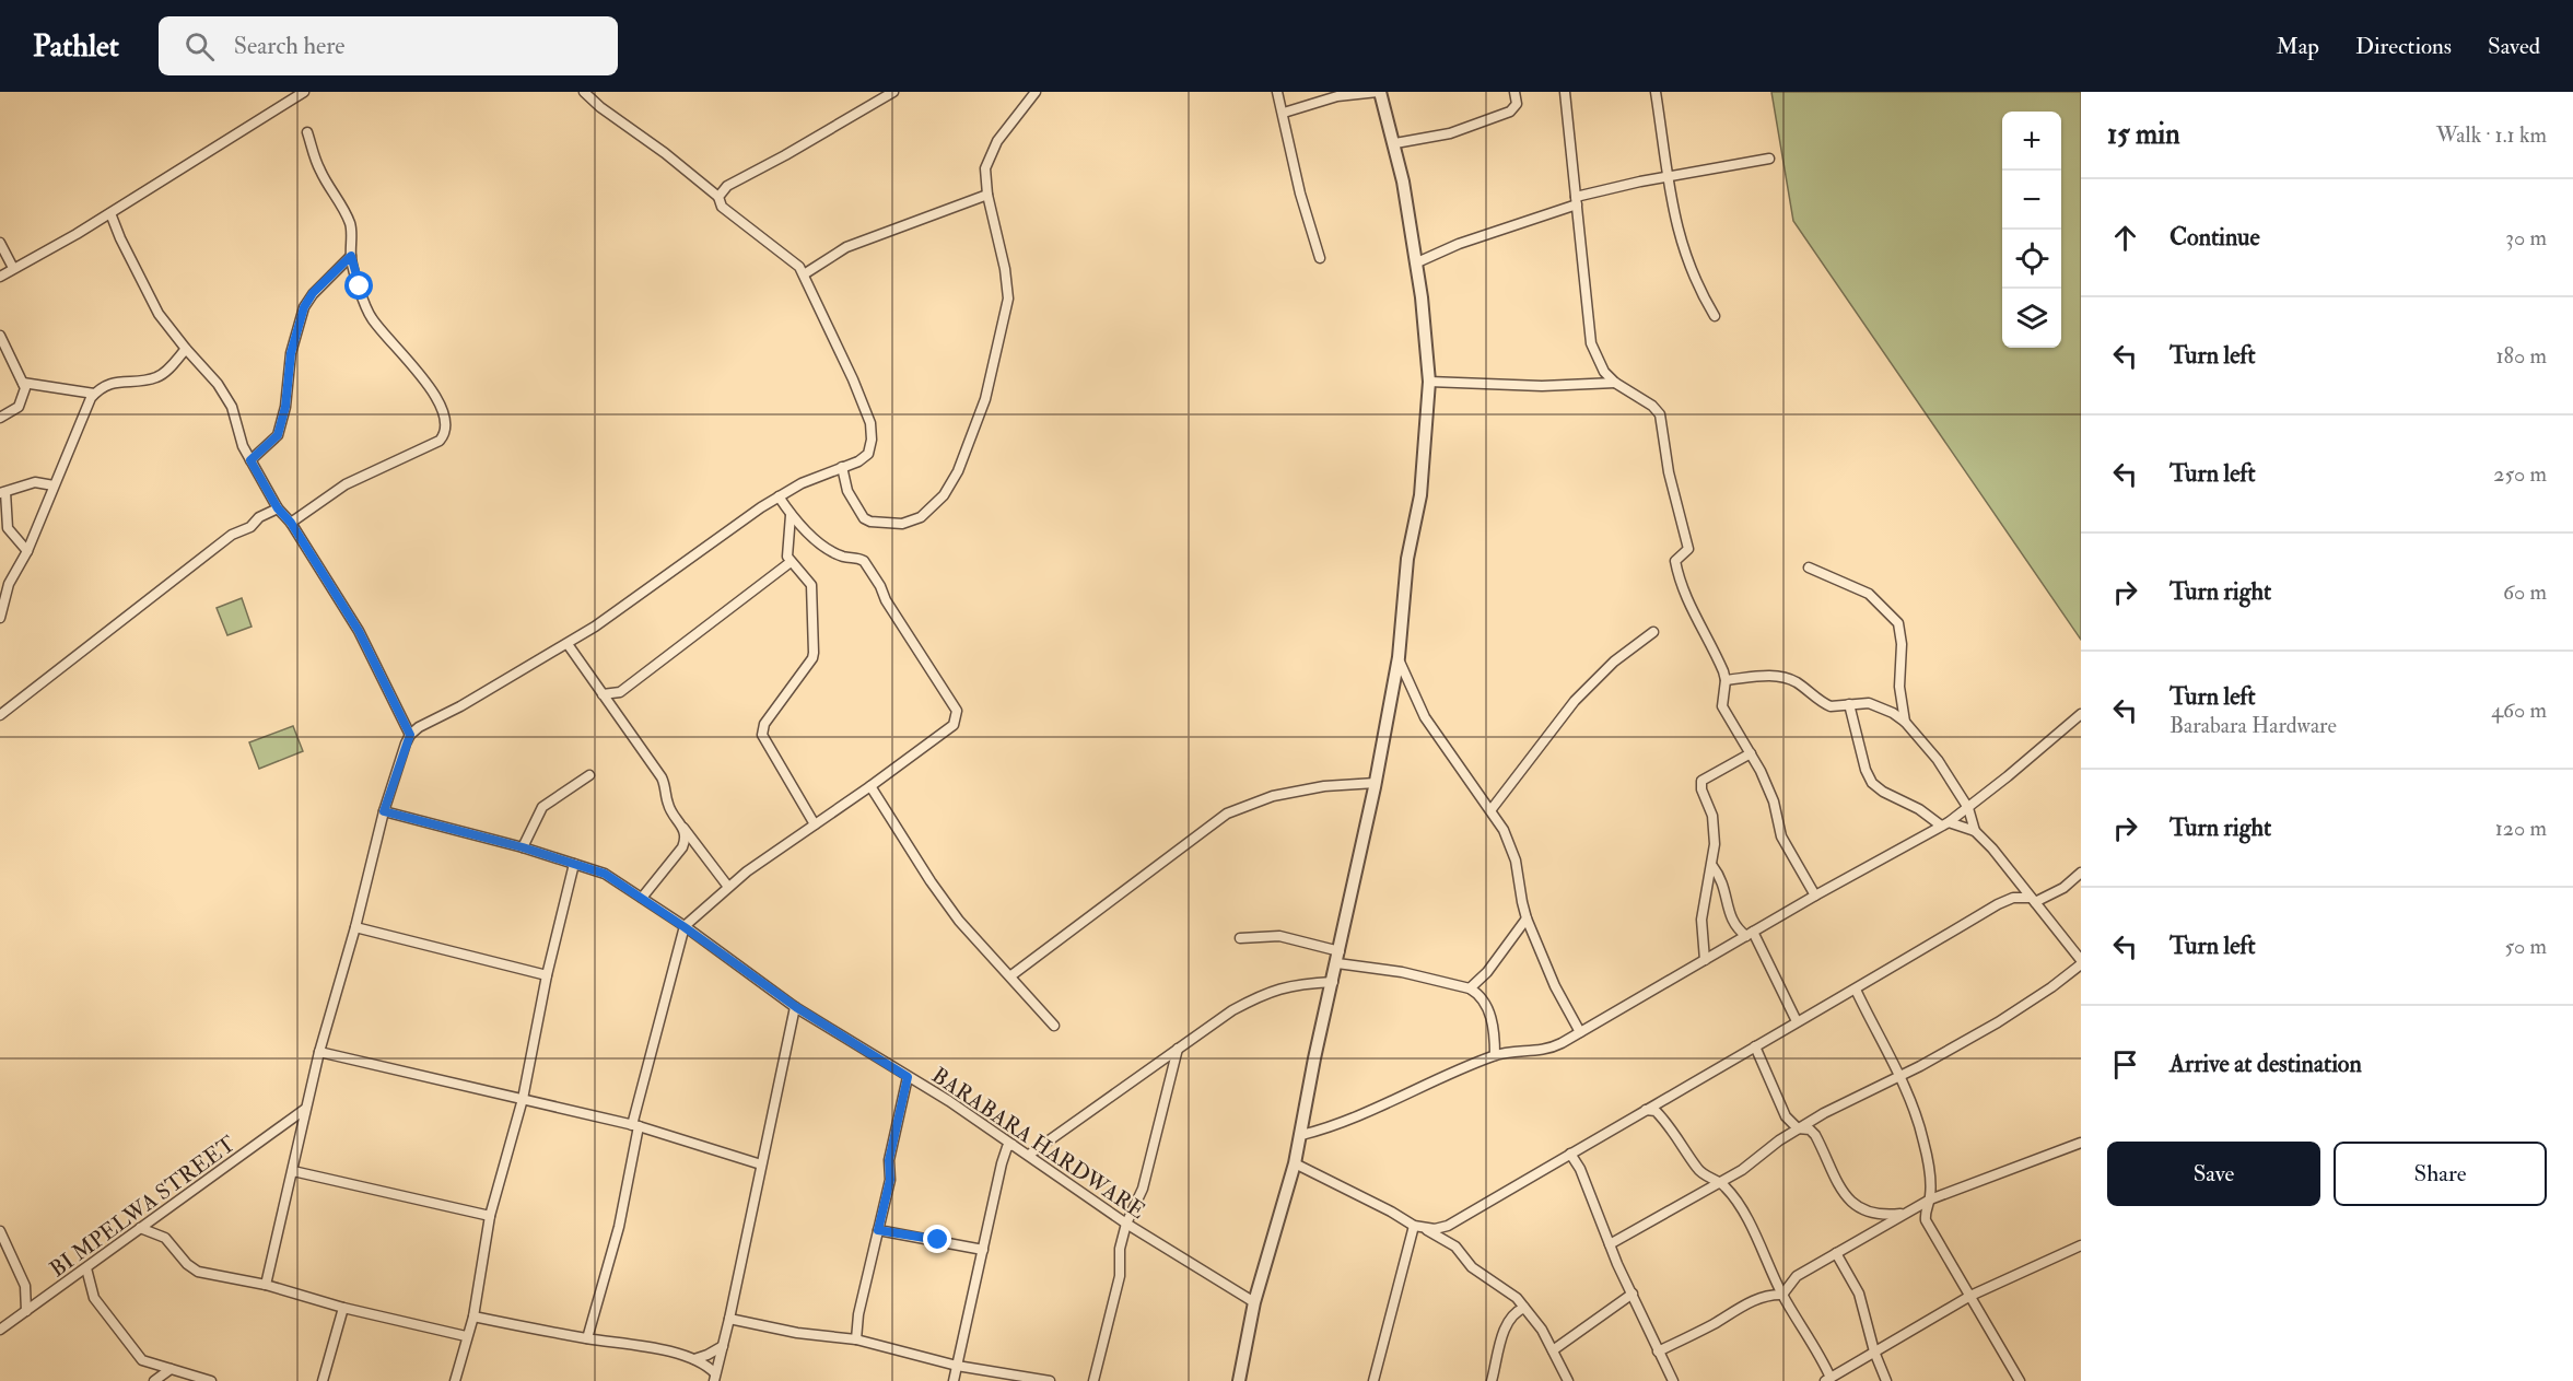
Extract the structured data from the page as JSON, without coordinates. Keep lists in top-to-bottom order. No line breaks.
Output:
{"streets":{"street":["BARABARA HARDWARE","BI MPELWA STREET"]},"page":{"header":"Pathlet","search":"Search here","nav":["Map","Directions","Saved"],"heading":["15 min","Walk · 1.1 km"],"map_buttons":["+","−"],"list":[["Continue","30 m"],["Turn left","180 m"],["Turn left","250 m"],["Turn right","60 m"],["Turn left","Barabara Hardware","460 m"],["Turn right","120 m"],["Turn left","50 m"],"Arrive at destination"],"buttons":["Save","Share"]}}
